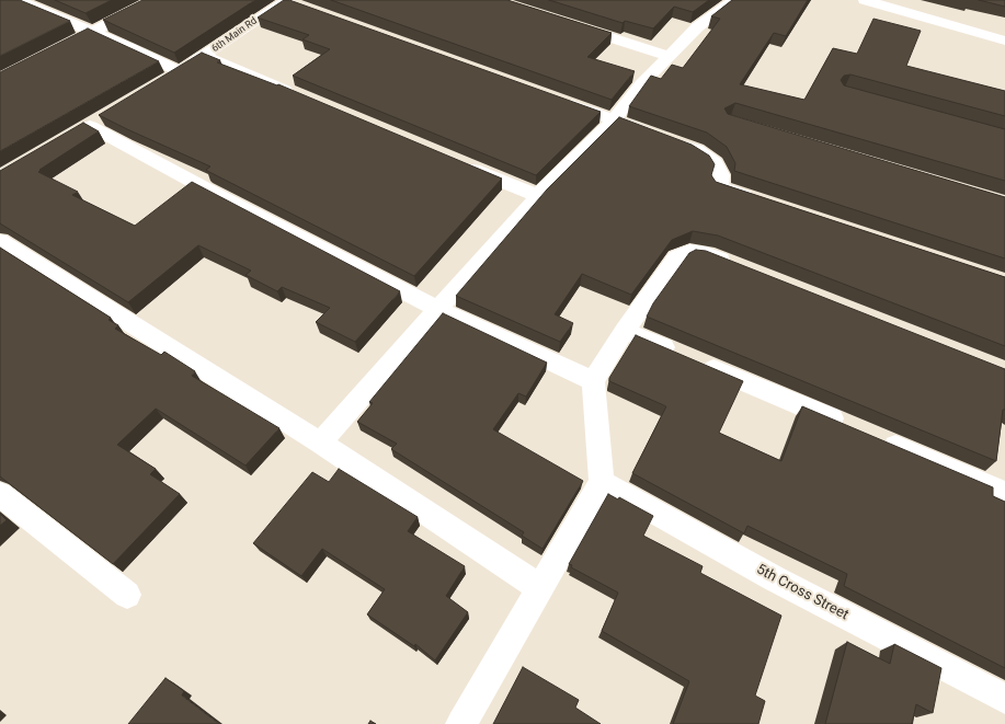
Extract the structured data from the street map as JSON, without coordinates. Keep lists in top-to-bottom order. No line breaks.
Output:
{"streets":{"street":["6th Main Rd","5th Cross Street"]}}
